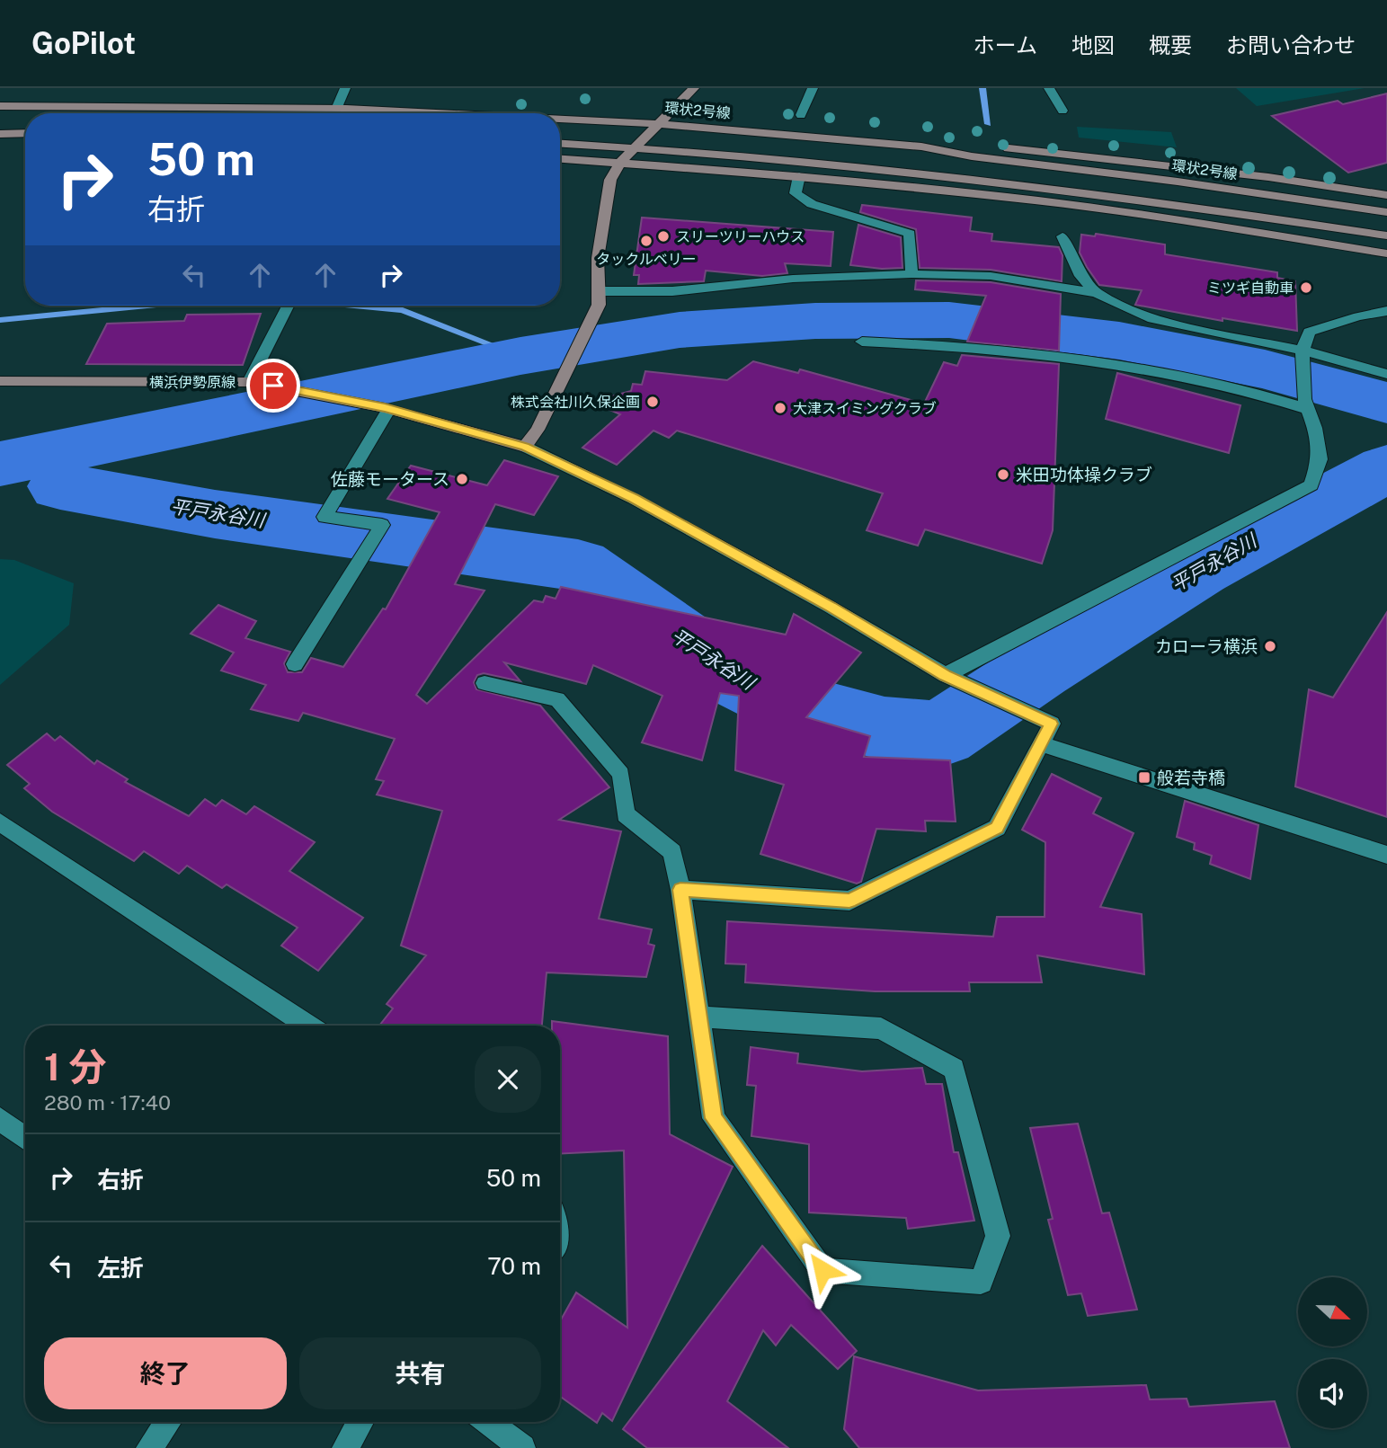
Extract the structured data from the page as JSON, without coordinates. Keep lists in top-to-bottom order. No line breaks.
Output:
{"streets":{"main road":["環状2号線","横浜伊勢原線"]},"water":["平戸永谷川"],"places":{"other":["スリーツリーハウス","タックルベリー","ミツギ自動車","株式会社川久保企画","大津スイミングクラブ","米田功体操クラブ","佐藤モータース","カローラ横浜"],"transit":["般若寺橋"]},"north":"right","page":{"header":"GoPilot","nav":["ホーム","地図","概要","お問い合わせ"],"turn":["50 m","右折"],"heading":["1 分","280 m · 17:40"],"list":[{"name":"右折","value":"50 m"},{"name":"左折","value":"70 m"}],"buttons":["終了","共有"]}}
